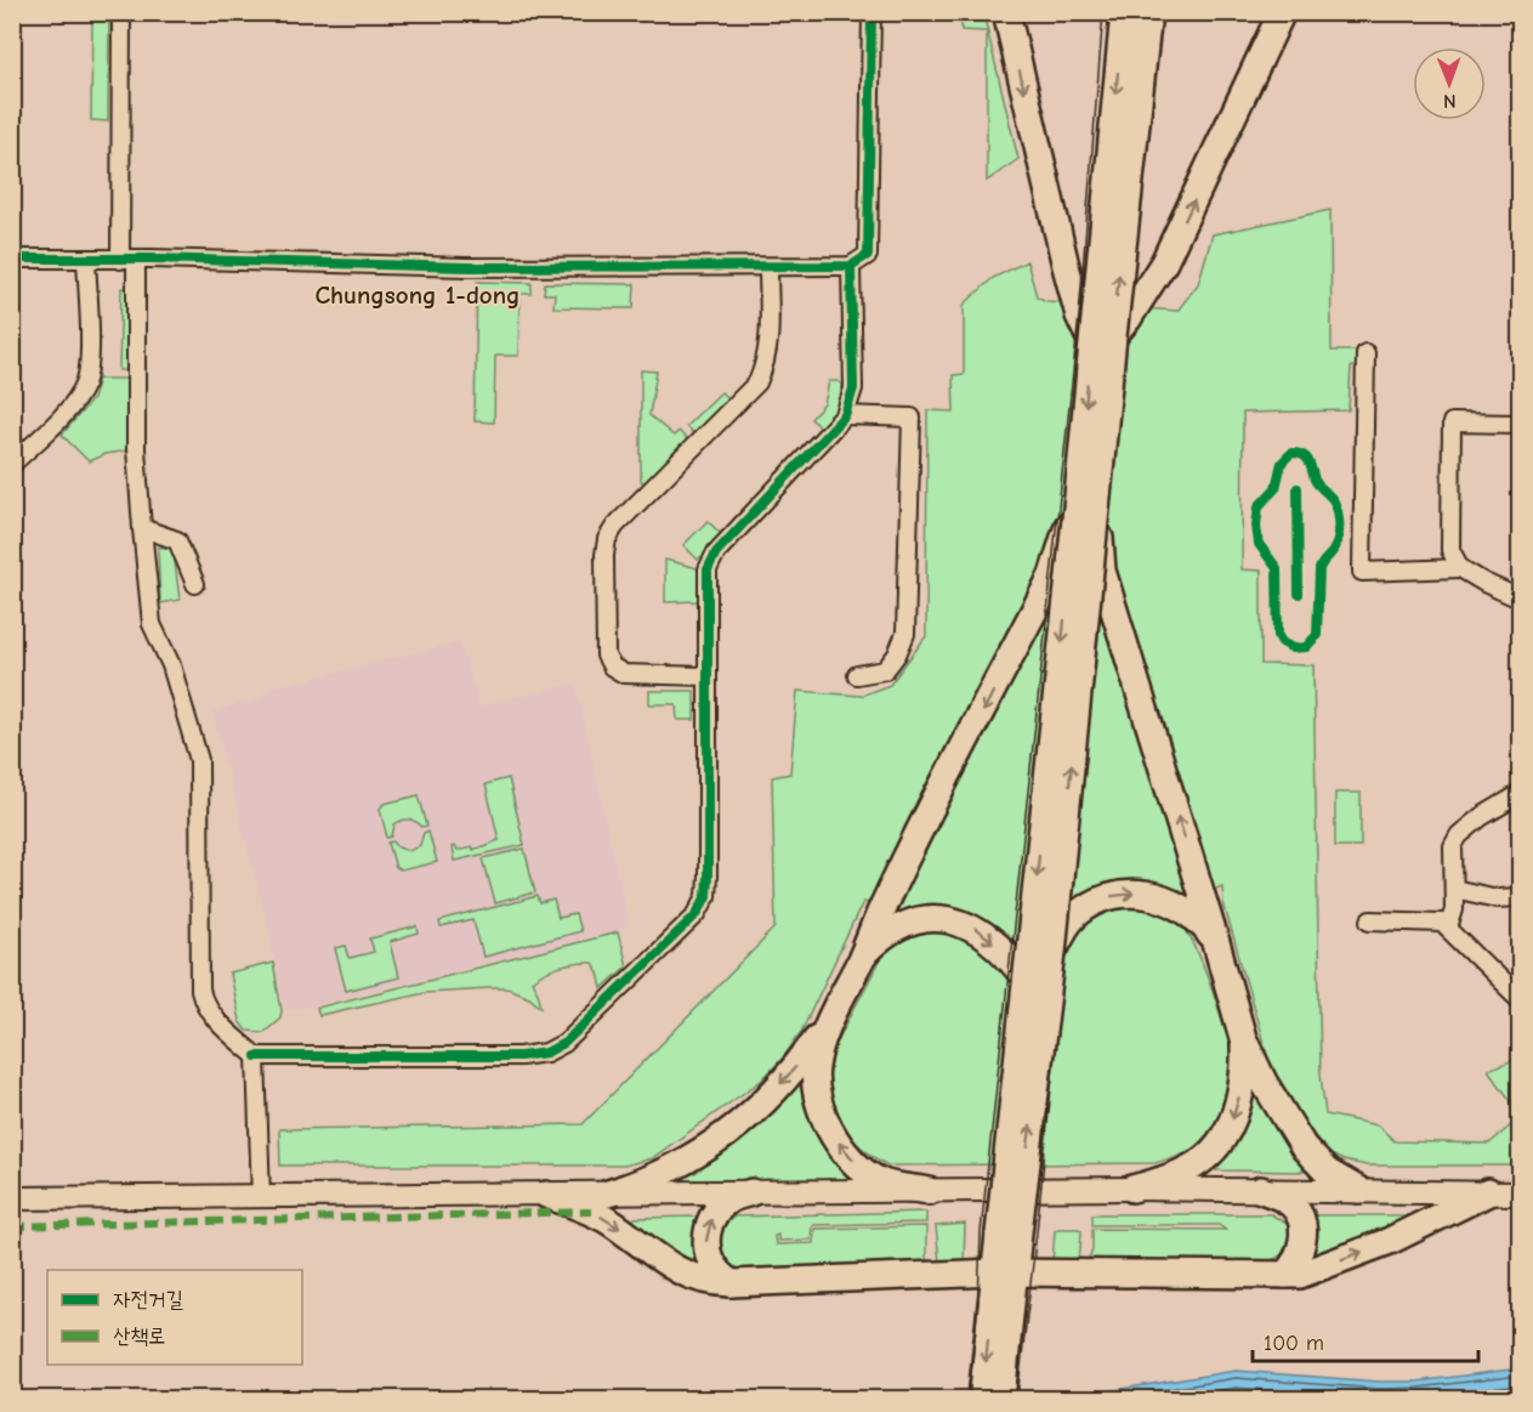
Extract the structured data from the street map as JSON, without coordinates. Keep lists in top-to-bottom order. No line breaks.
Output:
{"districts":["Chungsong 1-dong"],"legend":["자전거길","산책로"],"scale_bar":"100 m","north":"bottom"}
